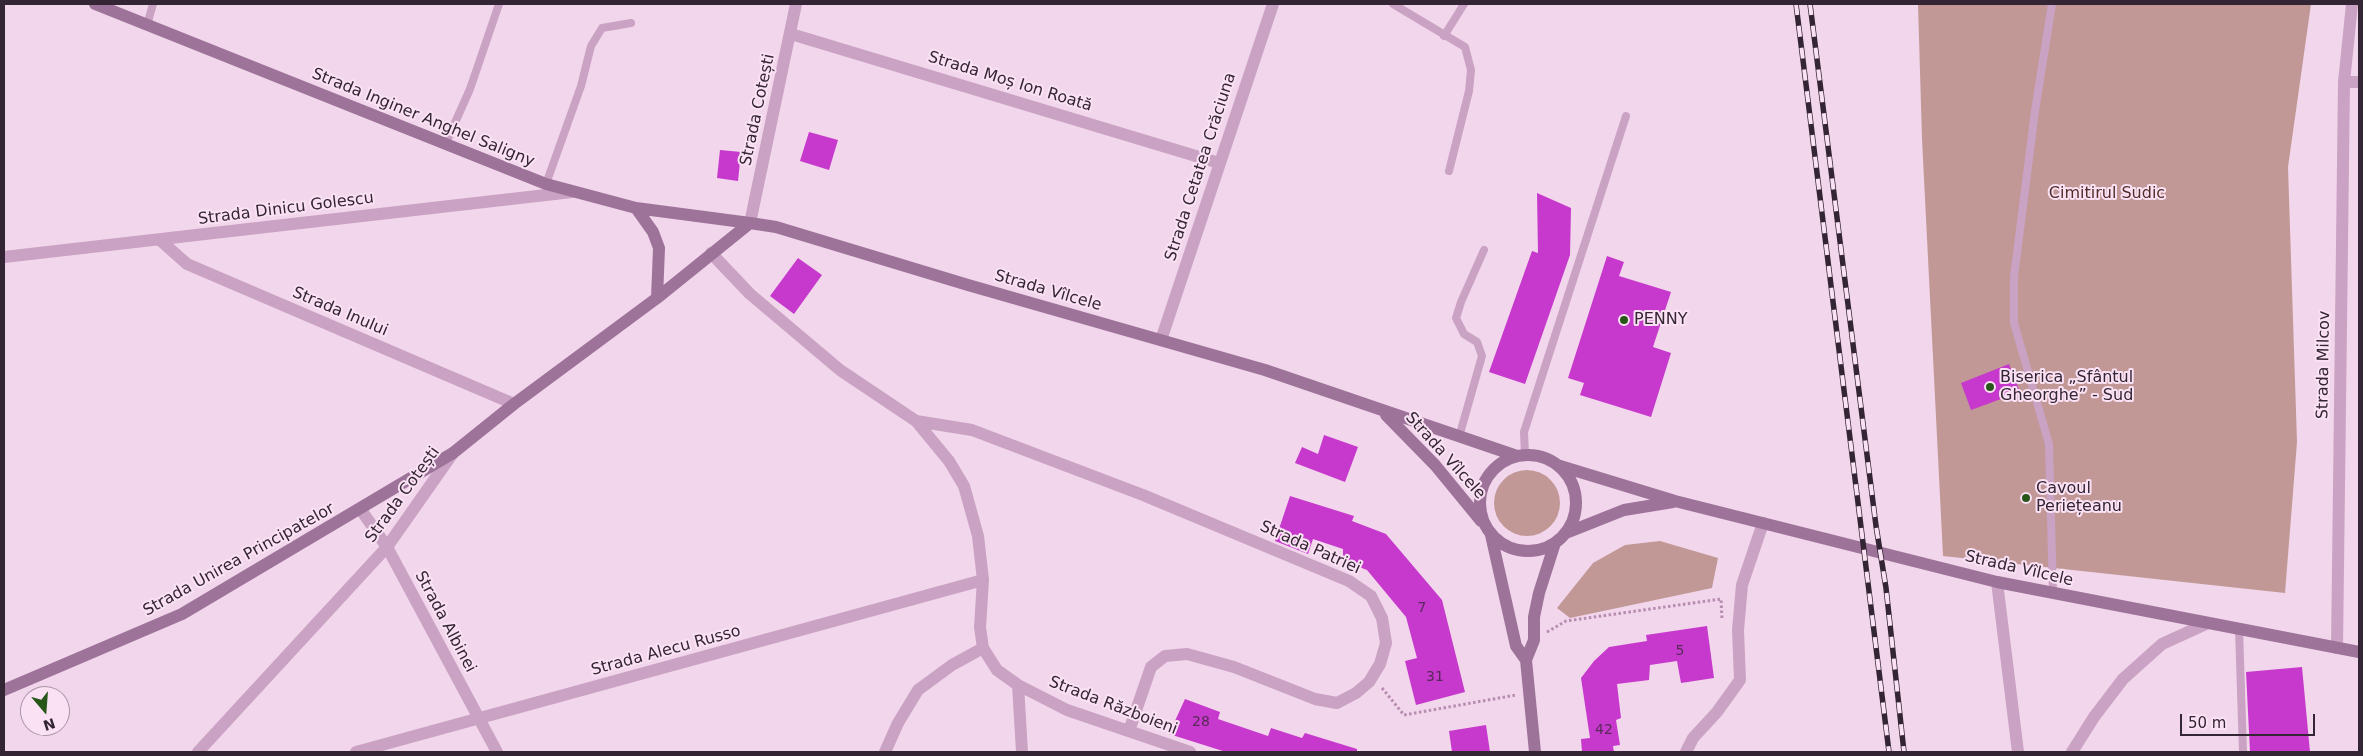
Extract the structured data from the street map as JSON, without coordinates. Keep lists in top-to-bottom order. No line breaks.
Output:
{"streets":{"main road":["Strada Cotești","Strada Inginer Anghel Saligny","Strada Vîlcele","Strada Unirea Principatelor"],"street":["Strada Moș Ion Roată","Strada Cetatea Crăciuna","Strada Dinicu Golescu","Strada Inului","Strada Milcov","Strada Patriei","Strada Albinei","Strada Alecu Russo","Strada Războieni"]},"crossings":[["Strada Moș Ion Roată","Strada Cotești"],["Strada Moș Ion Roată","Strada Cetatea Crăciuna"],["Strada Cotești","Strada Inginer Anghel Saligny"],["Strada Cotești","Strada Vîlcele"],["Strada Cotești","Strada Inului"],["Strada Cotești","Strada Unirea Principatelor"],["Strada Cotești","Strada Albinei"],["Strada Inginer Anghel Saligny","Strada Dinicu Golescu"],["Strada Inginer Anghel Saligny","Strada Vîlcele"],["Strada Cetatea Crăciuna","Strada Vîlcele"],["Strada Dinicu Golescu","Strada Inului"],["Strada Vîlcele","Strada Milcov"],["Strada Patriei","Strada Războieni"],["Strada Unirea Principatelor","Strada Albinei"],["Strada Albinei","Strada Alecu Russo"]],"parks":["Cimitirul Sudic"],"places":["PENNY","Biserica „Sfântul Gheorghe” - Sud","Cavoul Periețeanu"],"house_numbers":["7","5","31","28","42"],"scale_bar":"50 m","north":"bottom"}
